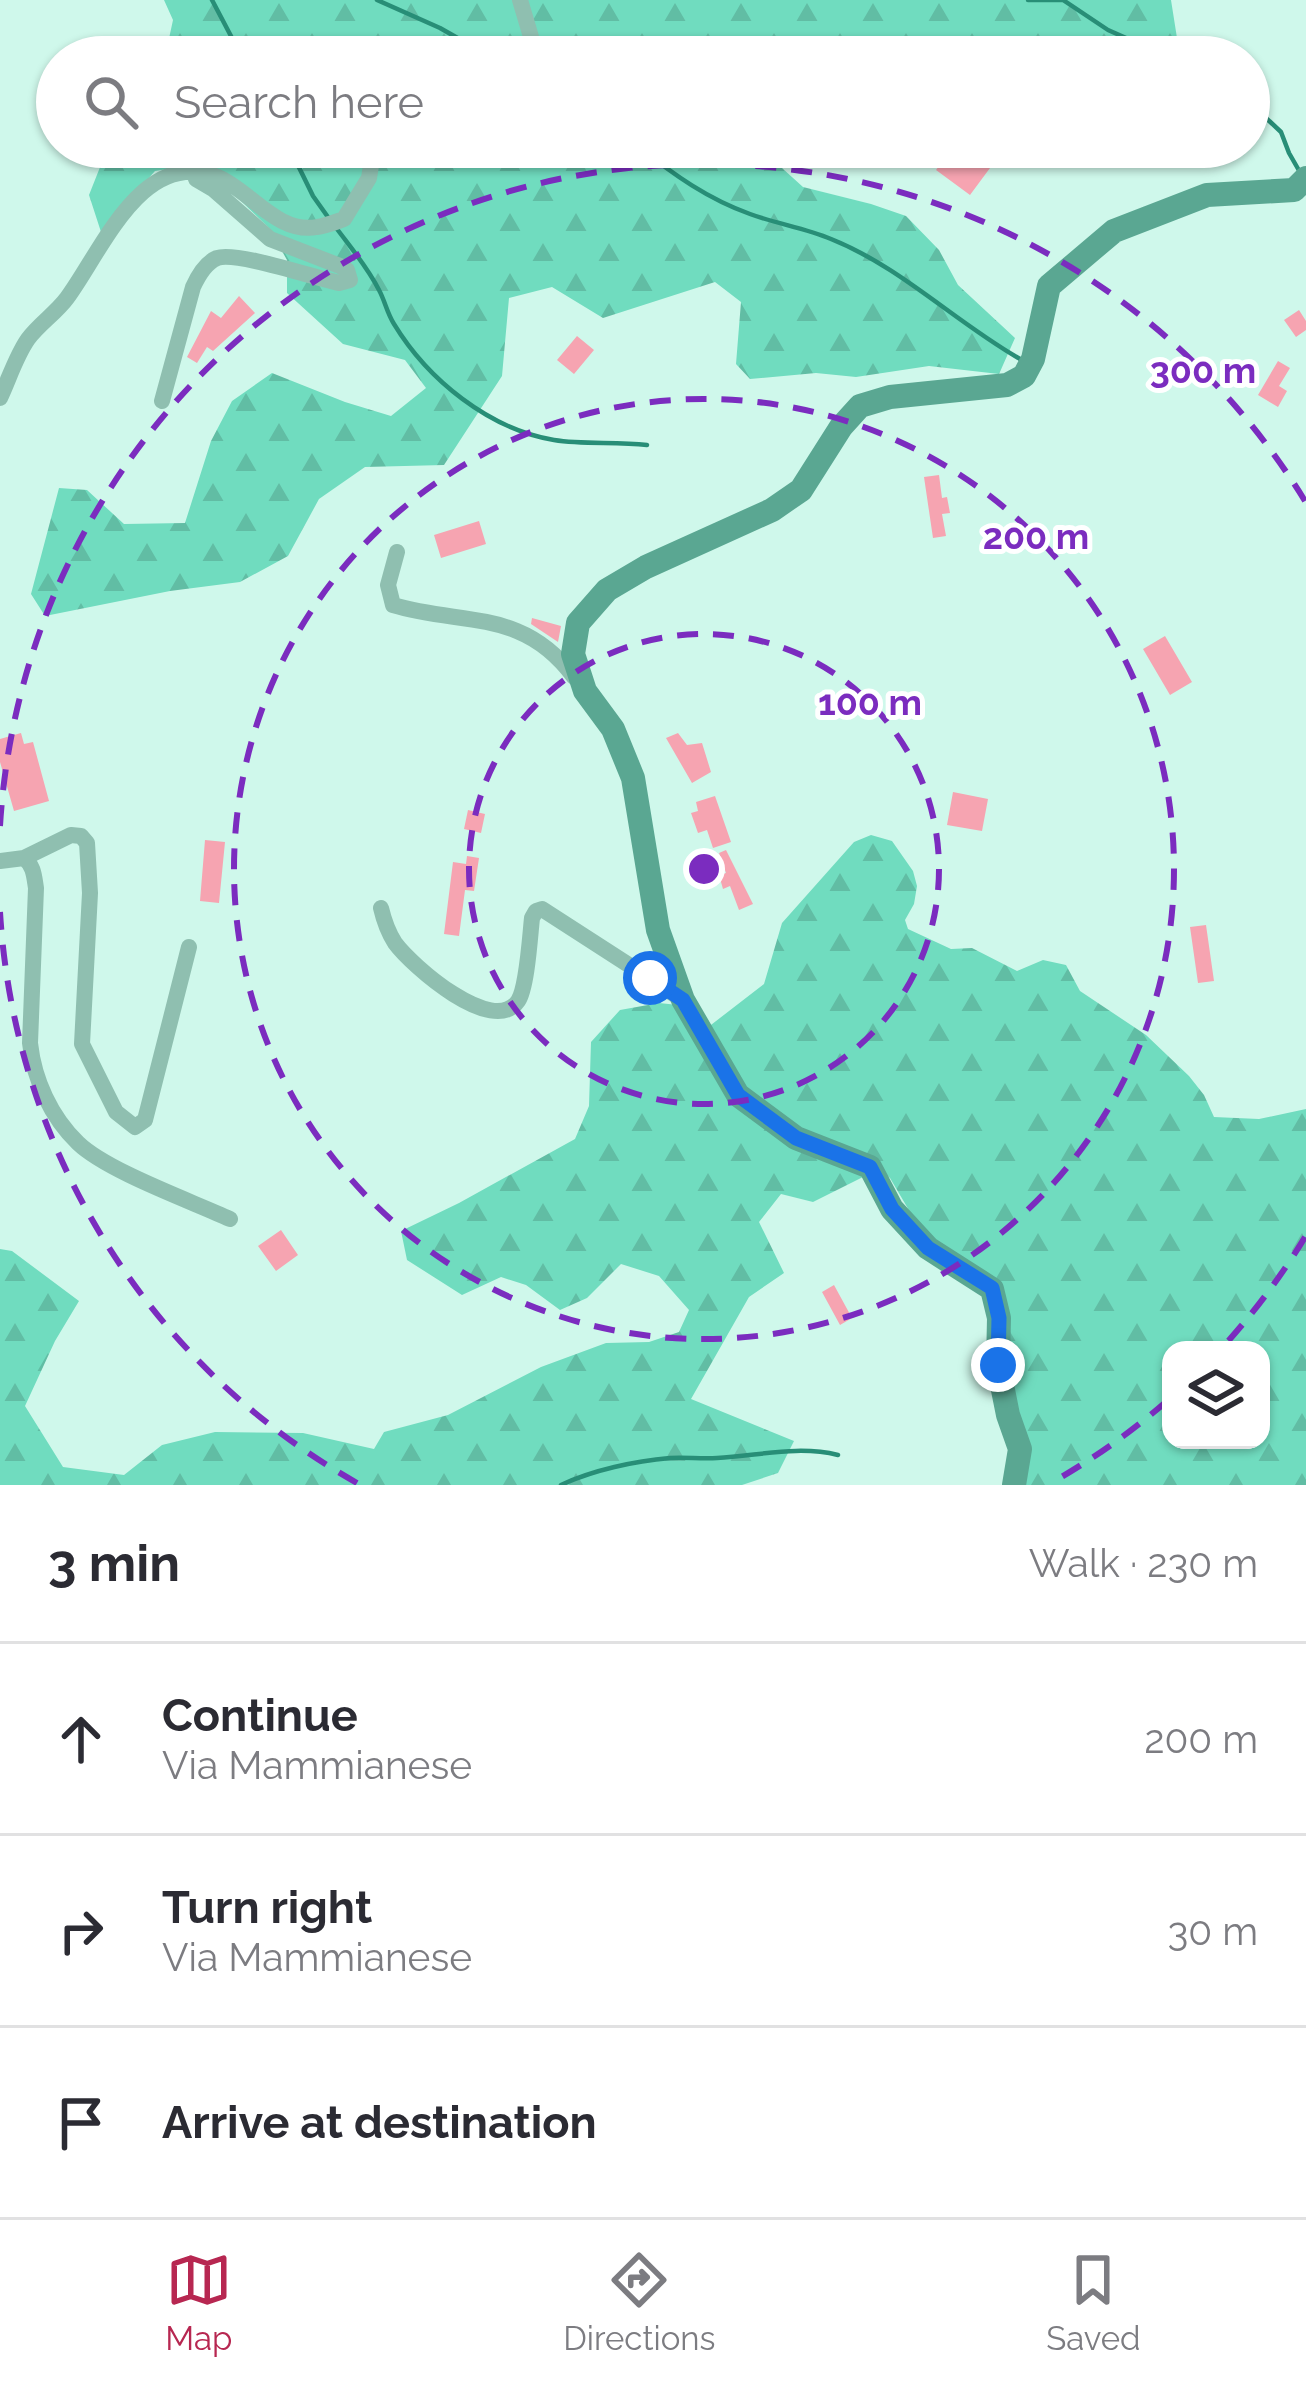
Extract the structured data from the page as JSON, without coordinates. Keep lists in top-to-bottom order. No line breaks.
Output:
{"page":{"search":"Search here","heading":["3 min","Walk · 230 m"],"list":[["Continue","Via Mammianese","200 m"],["Turn right","Via Mammianese","30 m"],"Arrive at destination"],"nav":["Map","Directions","Saved"]},"rings":["300 m","200 m","100 m"]}
